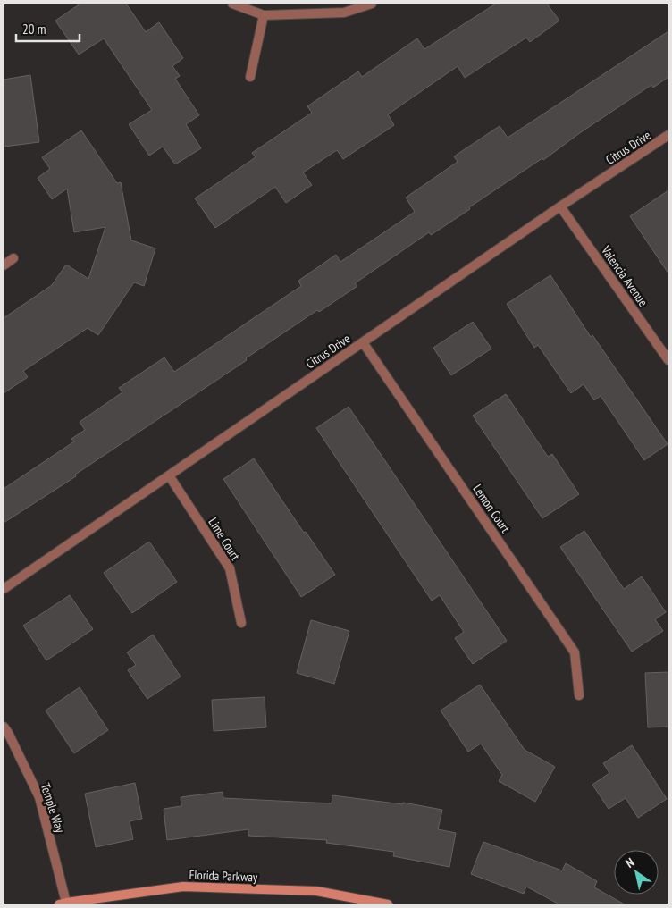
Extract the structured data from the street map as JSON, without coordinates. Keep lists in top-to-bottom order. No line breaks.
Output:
{"streets":{"street":["Citrus Drive","Valencia Avenue","Lemon Court","Lime Court","Temple Way","Florida Parkway"]},"crossings":[["Citrus Drive","Valencia Avenue"],["Citrus Drive","Lemon Court"],["Citrus Drive","Lime Court"],["Temple Way","Florida Parkway"]],"scale_bar":"20 m","north":"top left"}
